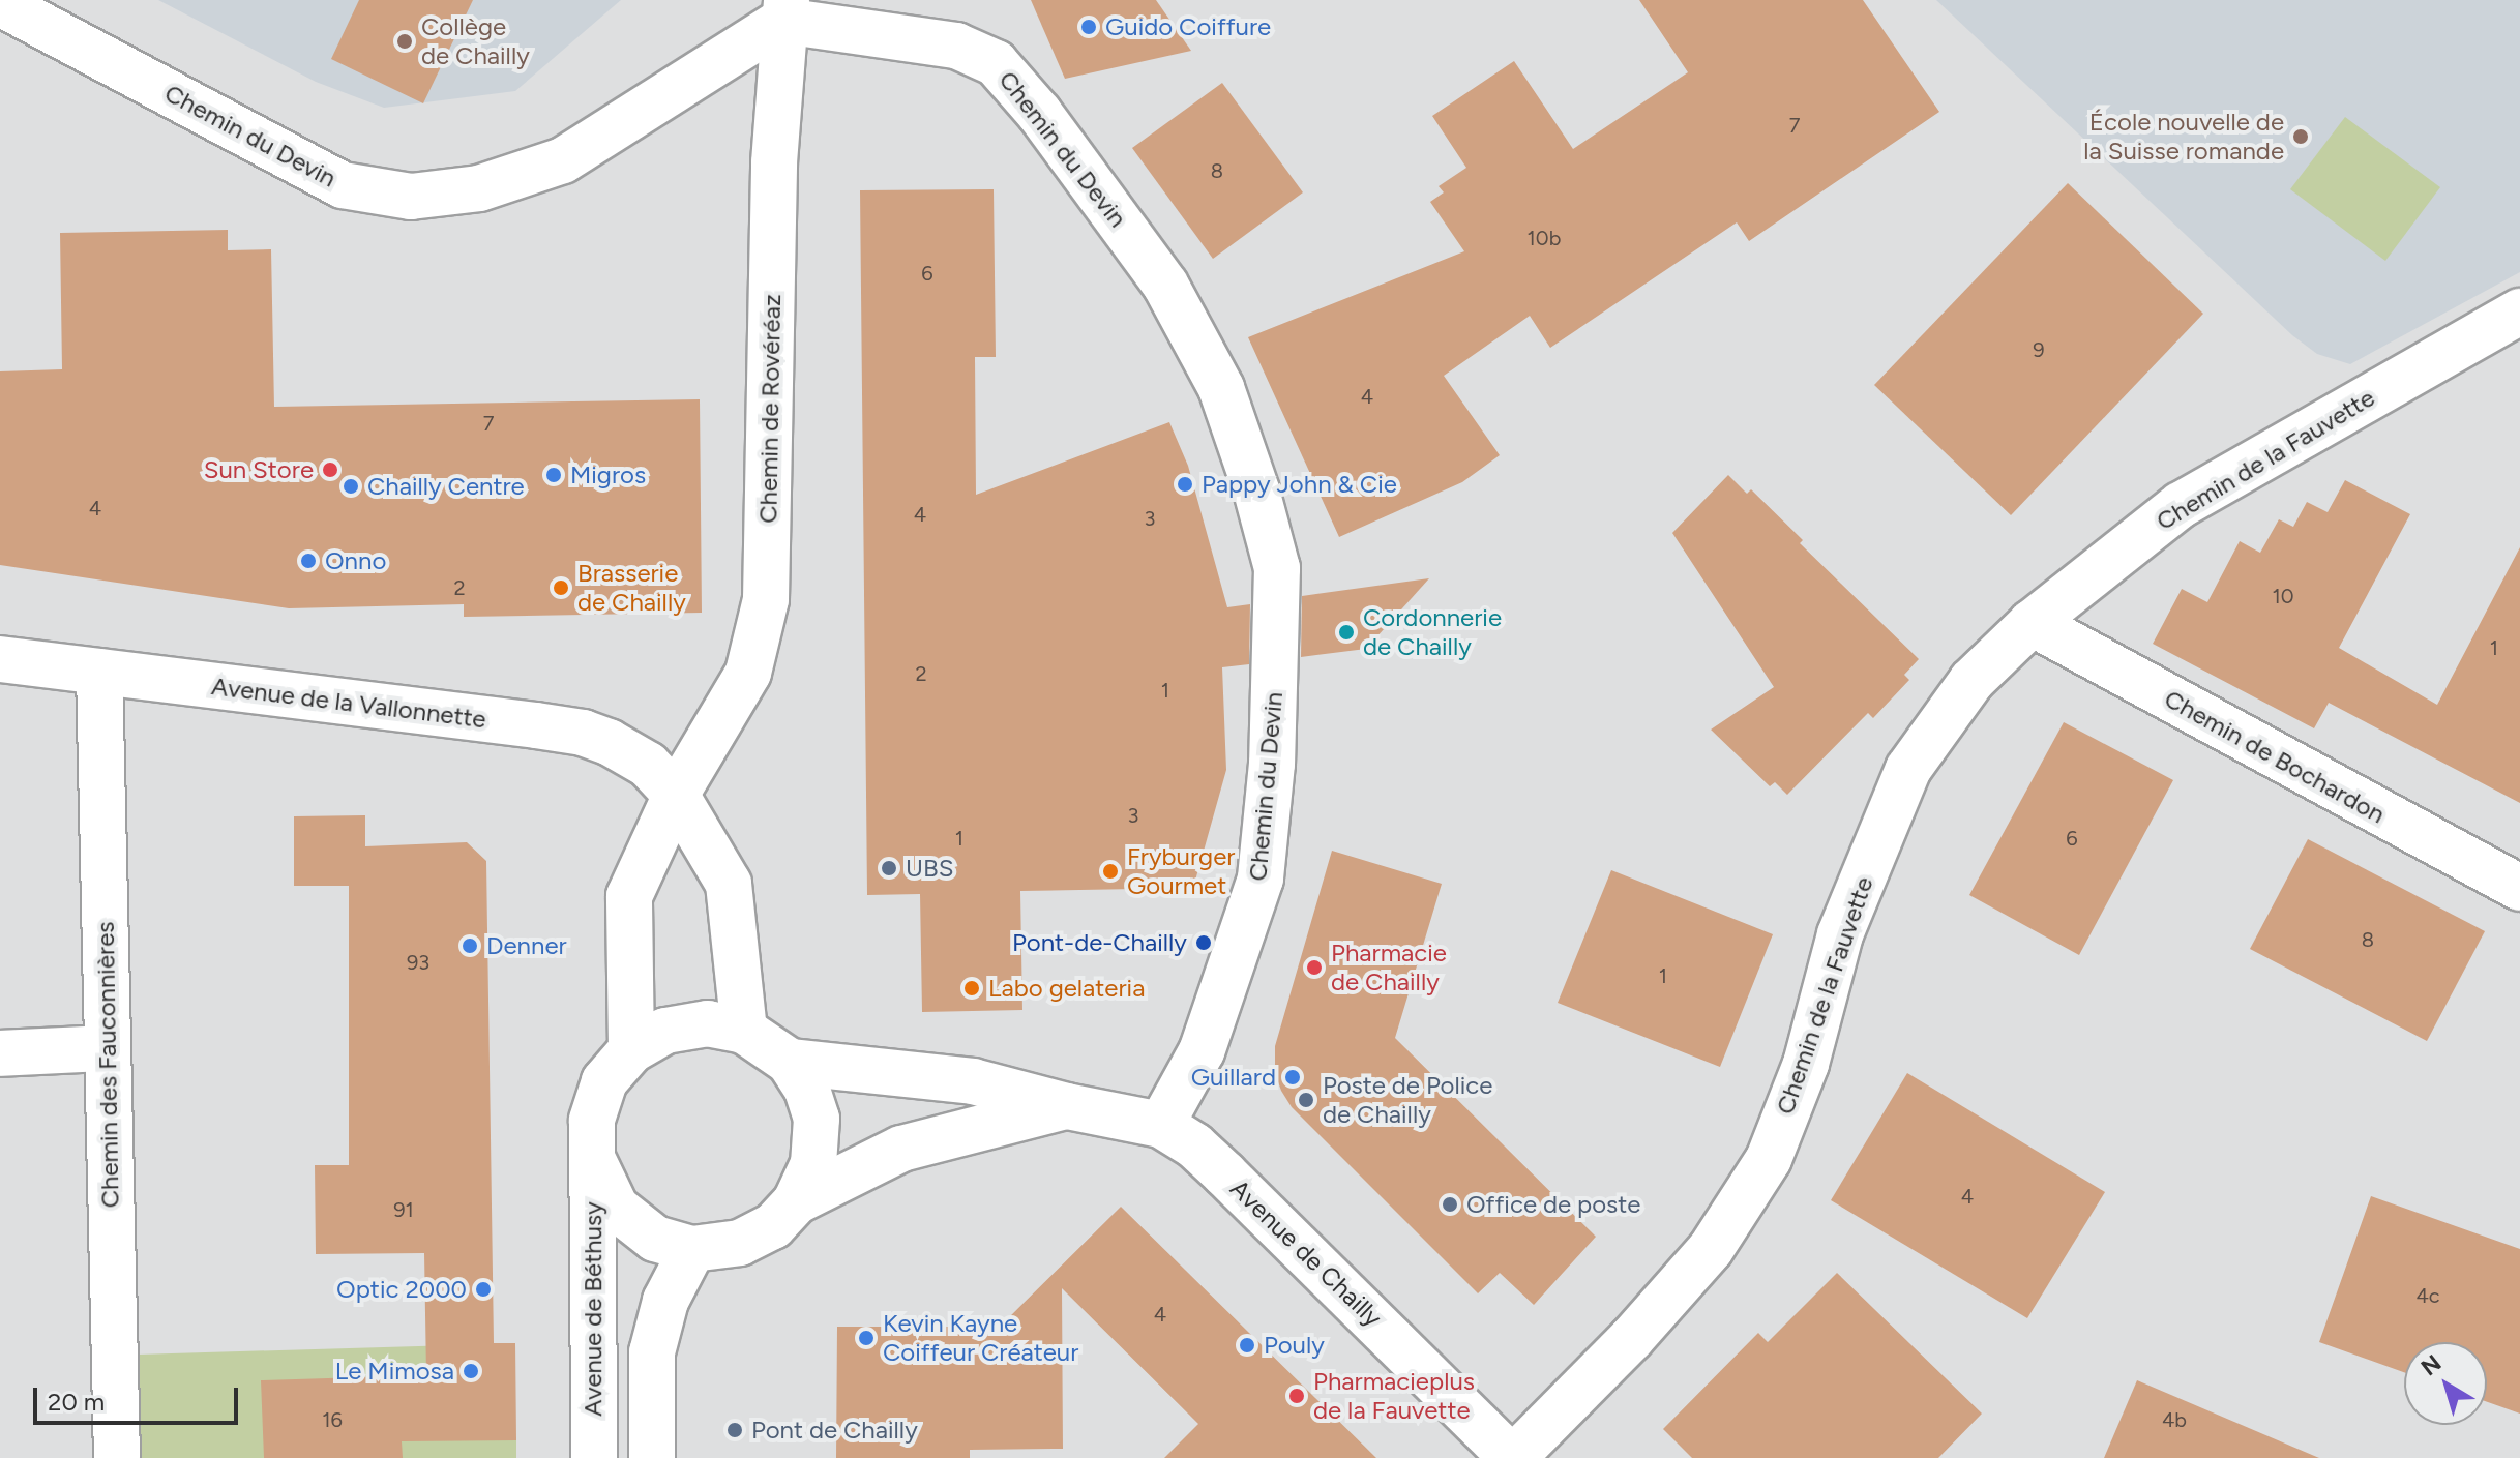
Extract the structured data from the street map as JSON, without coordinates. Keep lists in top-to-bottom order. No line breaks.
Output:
{"streets":{"street":["Chemin du Devin","Chemin de Rovéréaz","Chemin de la Fauvette","Avenue de la Vallonnette","Chemin de Bochardon","Chemin des Fauconnières","Avenue de Chailly","Avenue de Béthusy"]},"crossings":[["Chemin du Devin","Chemin de Rovéréaz"],["Chemin du Devin","Avenue de Chailly"],["Chemin de Rovéréaz","Avenue de la Vallonnette"],["Chemin de Rovéréaz","Avenue de Chailly"],["Chemin de Rovéréaz","Avenue de Béthusy"],["Chemin de la Fauvette","Chemin de Bochardon"],["Chemin de la Fauvette","Avenue de Chailly"],["Avenue de la Vallonnette","Chemin des Fauconnières"],["Avenue de Chailly","Avenue de Béthusy"]],"places":["Guido Coiffure","Collège de Chailly","École nouvelle de la Suisse romande","Sun Store","Migros","Pappy John & Cie","Chailly Centre","Onno","Brasserie de Chailly","Cordonnerie de Chailly","UBS","Fryburger Gourmet","Pont-de-Chailly","Denner","Pharmacie de Chailly","Labo gelateria","Guillard","Poste de Police de Chailly","Office de poste","Optic 2000","Kevin Kayne Coiffeur Créateur","Pouly","Le Mimosa","Pharmacieplus de la Fauvette","Pont de Chailly"],"house_numbers":["7","8","10b","6","9","4","7","4","4","3","2","10","1","2","1","3","1","6","8","93","1","4","91","4c","4","16","4b"],"scale_bar":"20 m","north":"top left"}
